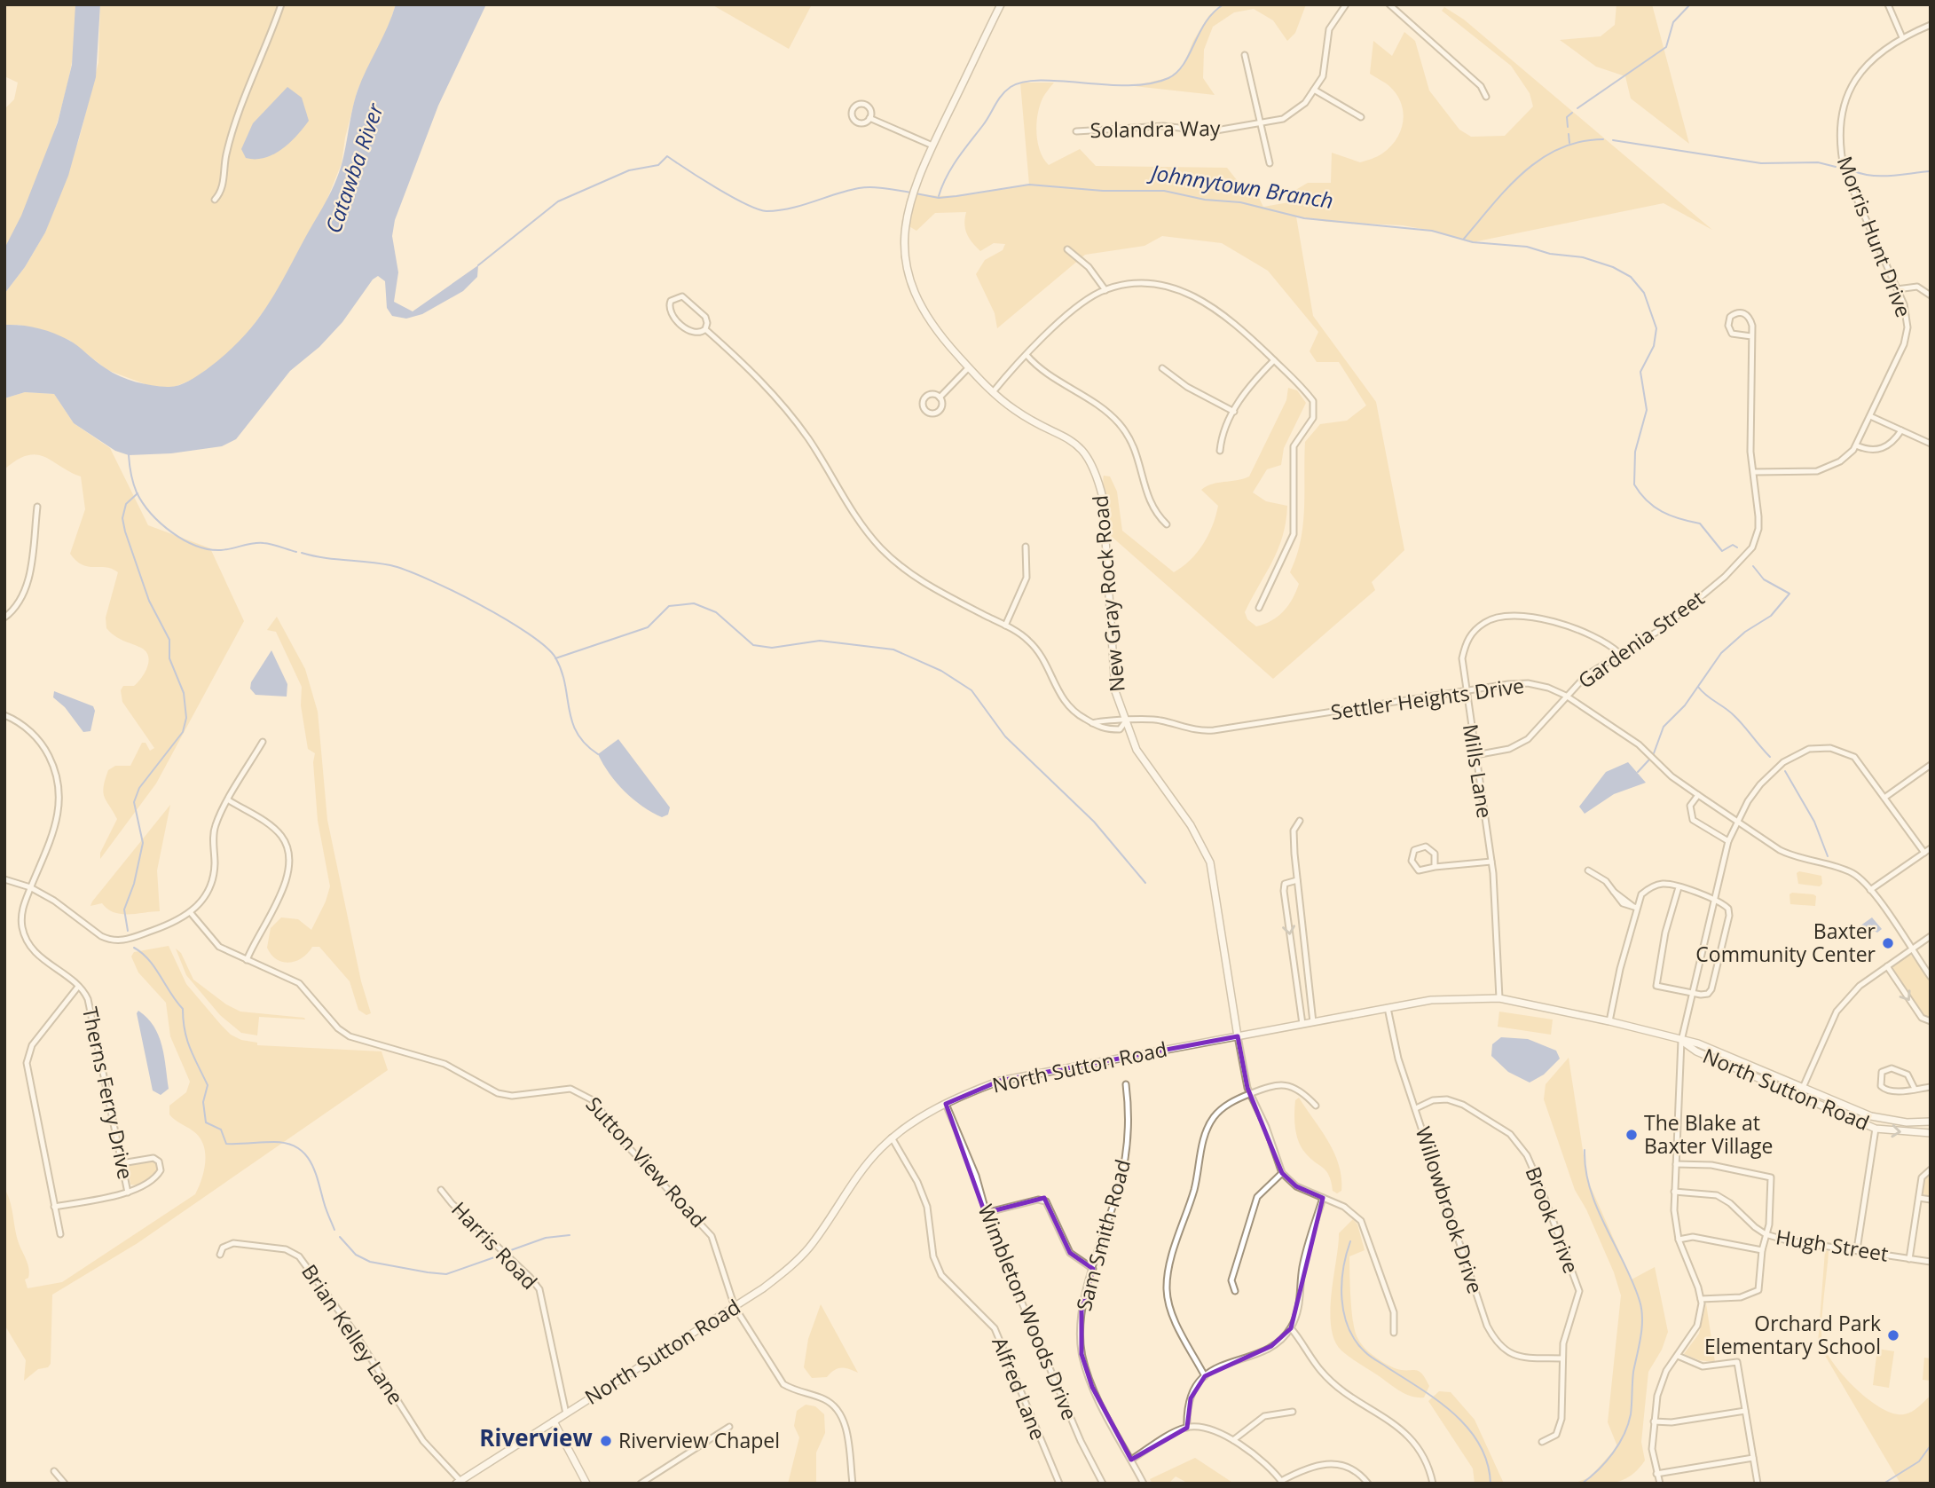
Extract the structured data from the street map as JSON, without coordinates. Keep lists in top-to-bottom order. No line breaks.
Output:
{"streets":{"main road":["New Gray Rock Road","North Sutton Road"],"street":["Solandra Way","Morris Hunt Drive","Gardenia Street","Settler Heights Drive","Mills Lane","Therns Ferry Drive","Sutton View Road","Willowbrook Drive","Brook Drive","Sam Smith Road","Harris Road","Hugh Street","Wimbleton Woods Drive","Brian Kelley Lane","Alfred Lane"]},"crossings":[["Morris Hunt Drive","Gardenia Street"],["New Gray Rock Road","Settler Heights Drive"],["New Gray Rock Road","North Sutton Road"],["Gardenia Street","Settler Heights Drive"],["Gardenia Street","Mills Lane"],["Settler Heights Drive","Mills Lane"],["Mills Lane","North Sutton Road"],["North Sutton Road","Sutton View Road"],["North Sutton Road","Willowbrook Drive"],["North Sutton Road","Harris Road"],["North Sutton Road","Wimbleton Woods Drive"],["North Sutton Road","Brian Kelley Lane"],["North Sutton Road","Alfred Lane"],["Willowbrook Drive","Brook Drive"]],"districts":["Riverview"],"water":["Catawba River","Johnnytown Branch"],"places":["Baxter Community Center","The Blake at Baxter Village","Orchard Park Elementary School","Riverview Chapel"]}
